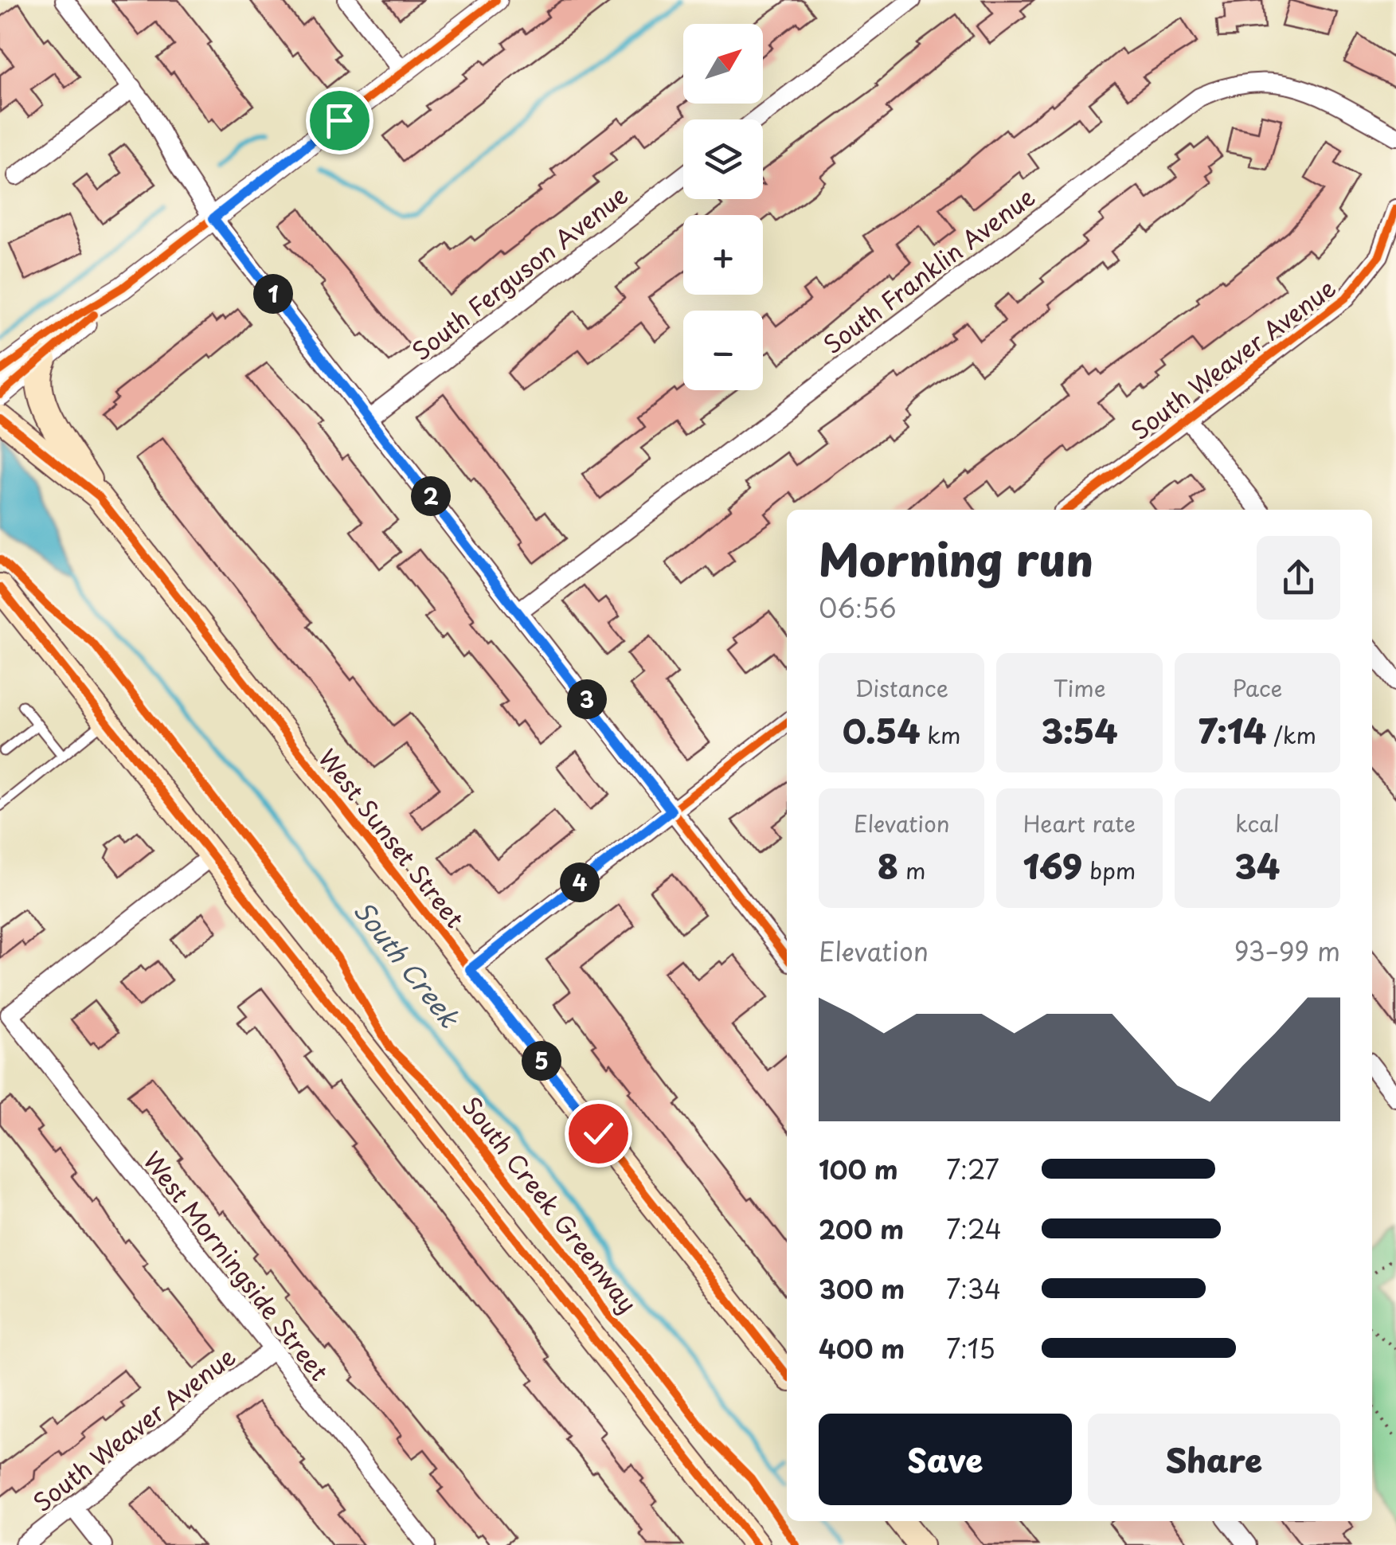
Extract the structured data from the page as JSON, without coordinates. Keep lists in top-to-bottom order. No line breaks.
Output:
{"streets":{"main road":["West Sunset Street"],"street":["South Franklin Avenue","South Ferguson Avenue","South Weaver Avenue","West Morningside Street"],"cycle path":["South Creek Greenway"]},"crossings":[["South Weaver Avenue","West Morningside Street"]],"water":["South Creek"],"north":"top right","page":{"map_buttons":["+","−"],"pins":["1","2","3","4","5"],"heading":["Morning run","06:56"],"stats":[["Distance","0.54 km"],["Time","3:54"],["Pace","7:14 /km"],["Elevation","8 m"],["Heart rate","169 bpm"],["kcal","34"]],"chart":["Elevation","93–99 m"],"list":[{"name":"100 m","note":"7:27"},{"name":"200 m","note":"7:24"},{"name":"300 m","note":"7:34"},{"name":"400 m","note":"7:15"}],"buttons":["Save","Share"]}}
